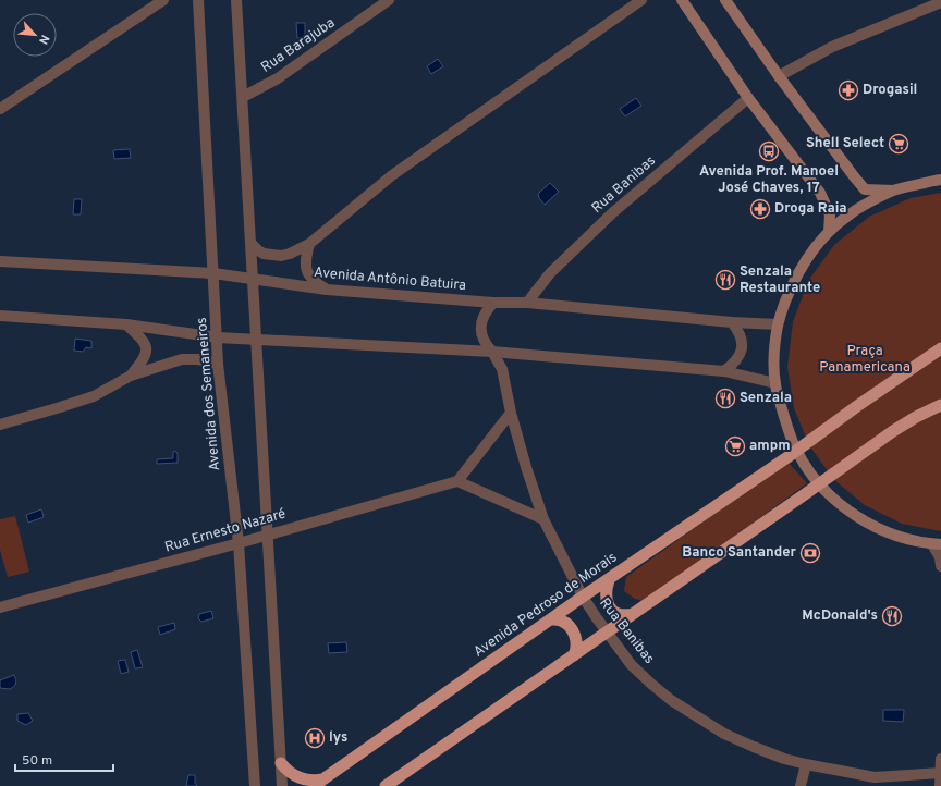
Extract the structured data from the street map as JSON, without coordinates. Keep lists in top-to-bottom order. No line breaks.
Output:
{"streets":{"highway":["Avenida Pedroso de Morais"],"street":["Rua Barajuba","Rua Banibas","Avenida Antônio Batuira","Avenida dos Semaneiros","Rua Ernesto Nazaré"]},"crossings":[["Rua Banibas","Avenida Antônio Batuira"],["Rua Banibas","Avenida Pedroso de Morais"],["Avenida Antônio Batuira","Avenida dos Semaneiros"],["Avenida dos Semaneiros","Rua Ernesto Nazaré"]],"parks":["Praça Panamericana"],"places":{"pharmacy":["Drogasil","Droga Raia"],"supermarket":["Shell Select","ampm"],"bus stop":["Avenida Prof. Manoel José Chaves, 17"],"restaurant":["Senzala Restaurante","Senzala","McDonald's"],"bank":["Banco Santander"],"hospital":["lys"]},"scale_bar":"50 m","north":"bottom right"}
